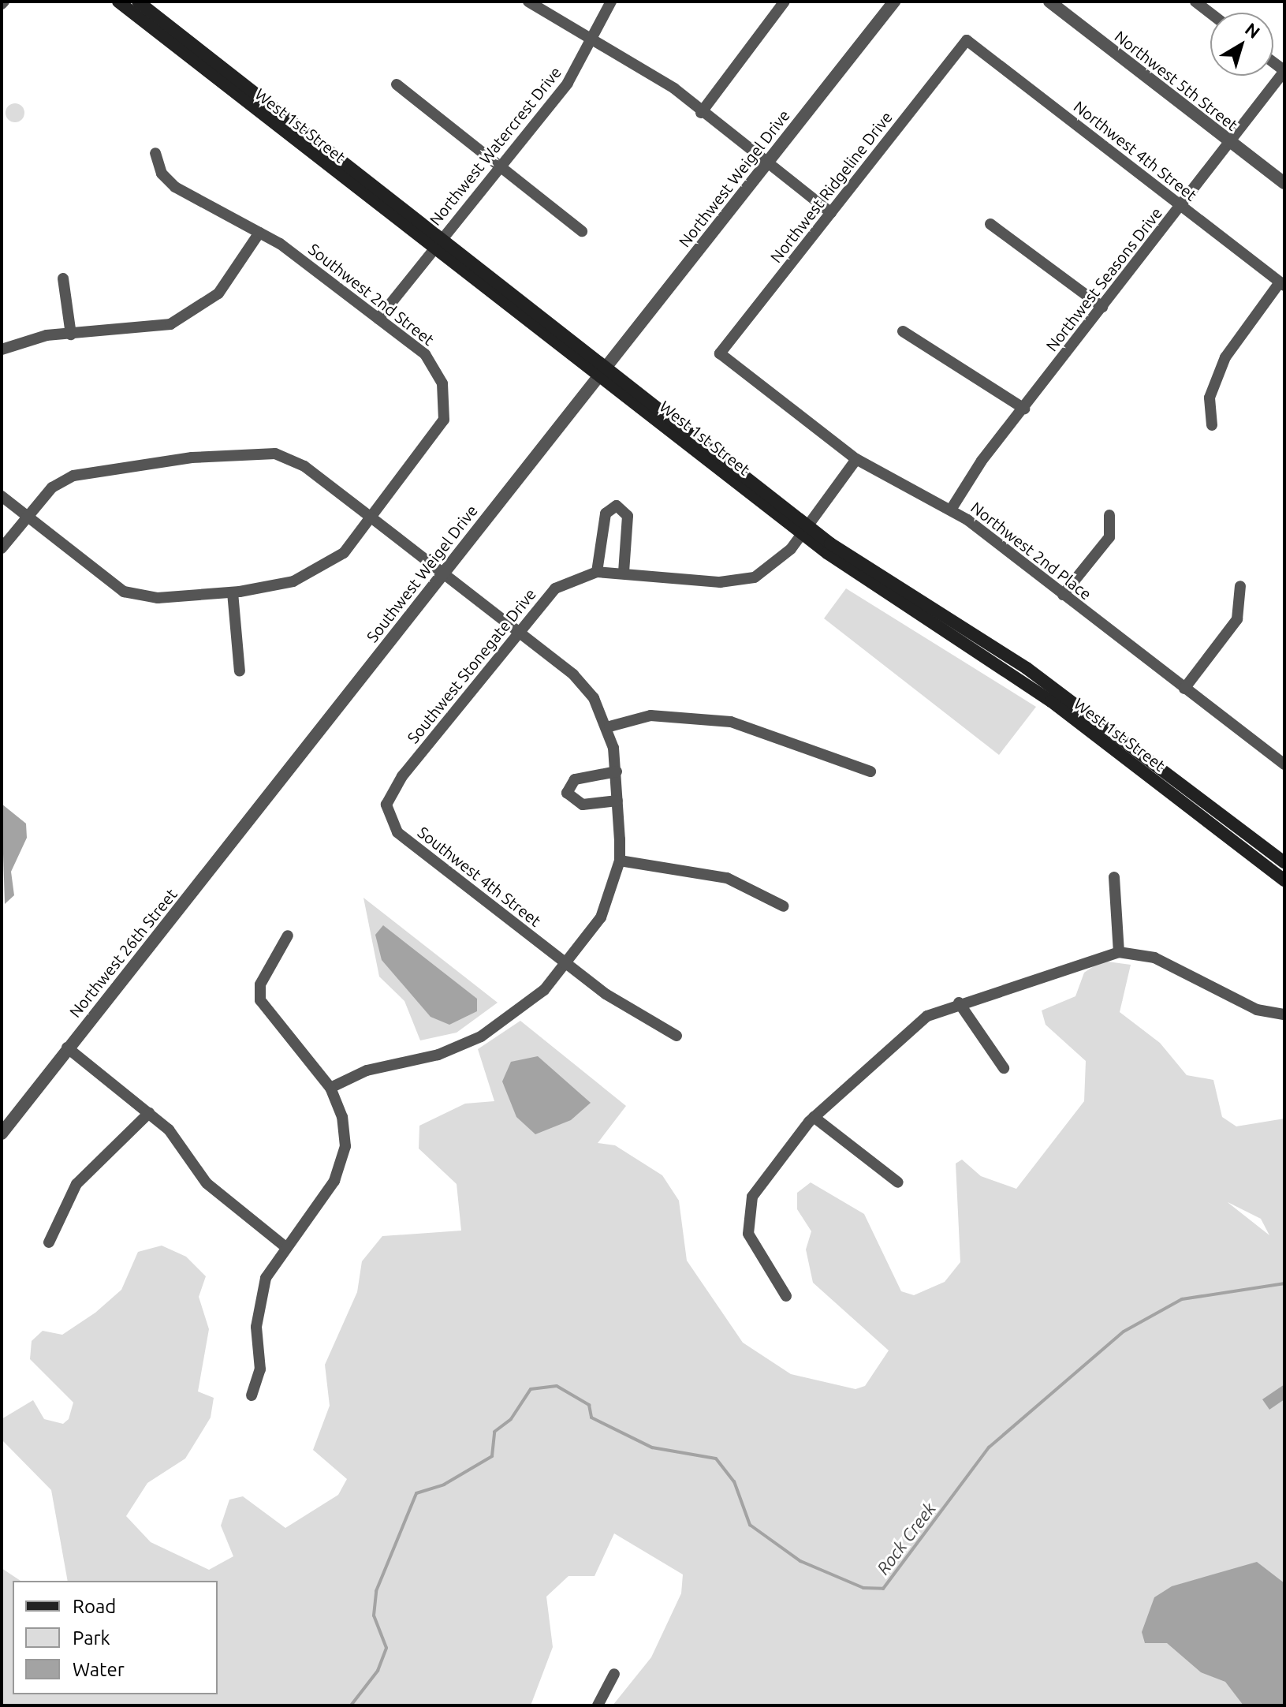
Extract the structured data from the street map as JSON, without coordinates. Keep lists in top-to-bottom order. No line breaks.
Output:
{"streets":{"main road":["West 1st Street"],"street":["Northwest 5th Street","Northwest Watercrest Drive","Northwest 4th Street","Northwest Weigel Drive","Northwest Ridgeline Drive","Northwest Seasons Drive","Southwest 2nd Street","Northwest 2nd Place","Southwest Weigel Drive","Southwest Stonegate Drive","Southwest 4th Street","Northwest 26th Street"]},"crossings":[["Northwest 5th Street","Northwest Seasons Drive"],["West 1st Street","Northwest Watercrest Drive"],["West 1st Street","Northwest Weigel Drive"],["West 1st Street","Southwest Weigel Drive"],["West 1st Street","Southwest Stonegate Drive"],["Northwest Watercrest Drive","Southwest 2nd Street"],["Northwest 4th Street","Northwest Ridgeline Drive"],["Northwest 4th Street","Northwest Seasons Drive"],["Northwest Weigel Drive","Southwest Weigel Drive"],["Northwest Ridgeline Drive","Northwest 2nd Place"],["Northwest Seasons Drive","Northwest 2nd Place"],["Northwest 2nd Place","Southwest Stonegate Drive"],["Southwest Weigel Drive","Northwest 26th Street"],["Southwest Stonegate Drive","Southwest 4th Street"]],"water":["Rock Creek"],"legend":["Road","Park","Water"],"north":"top right"}
